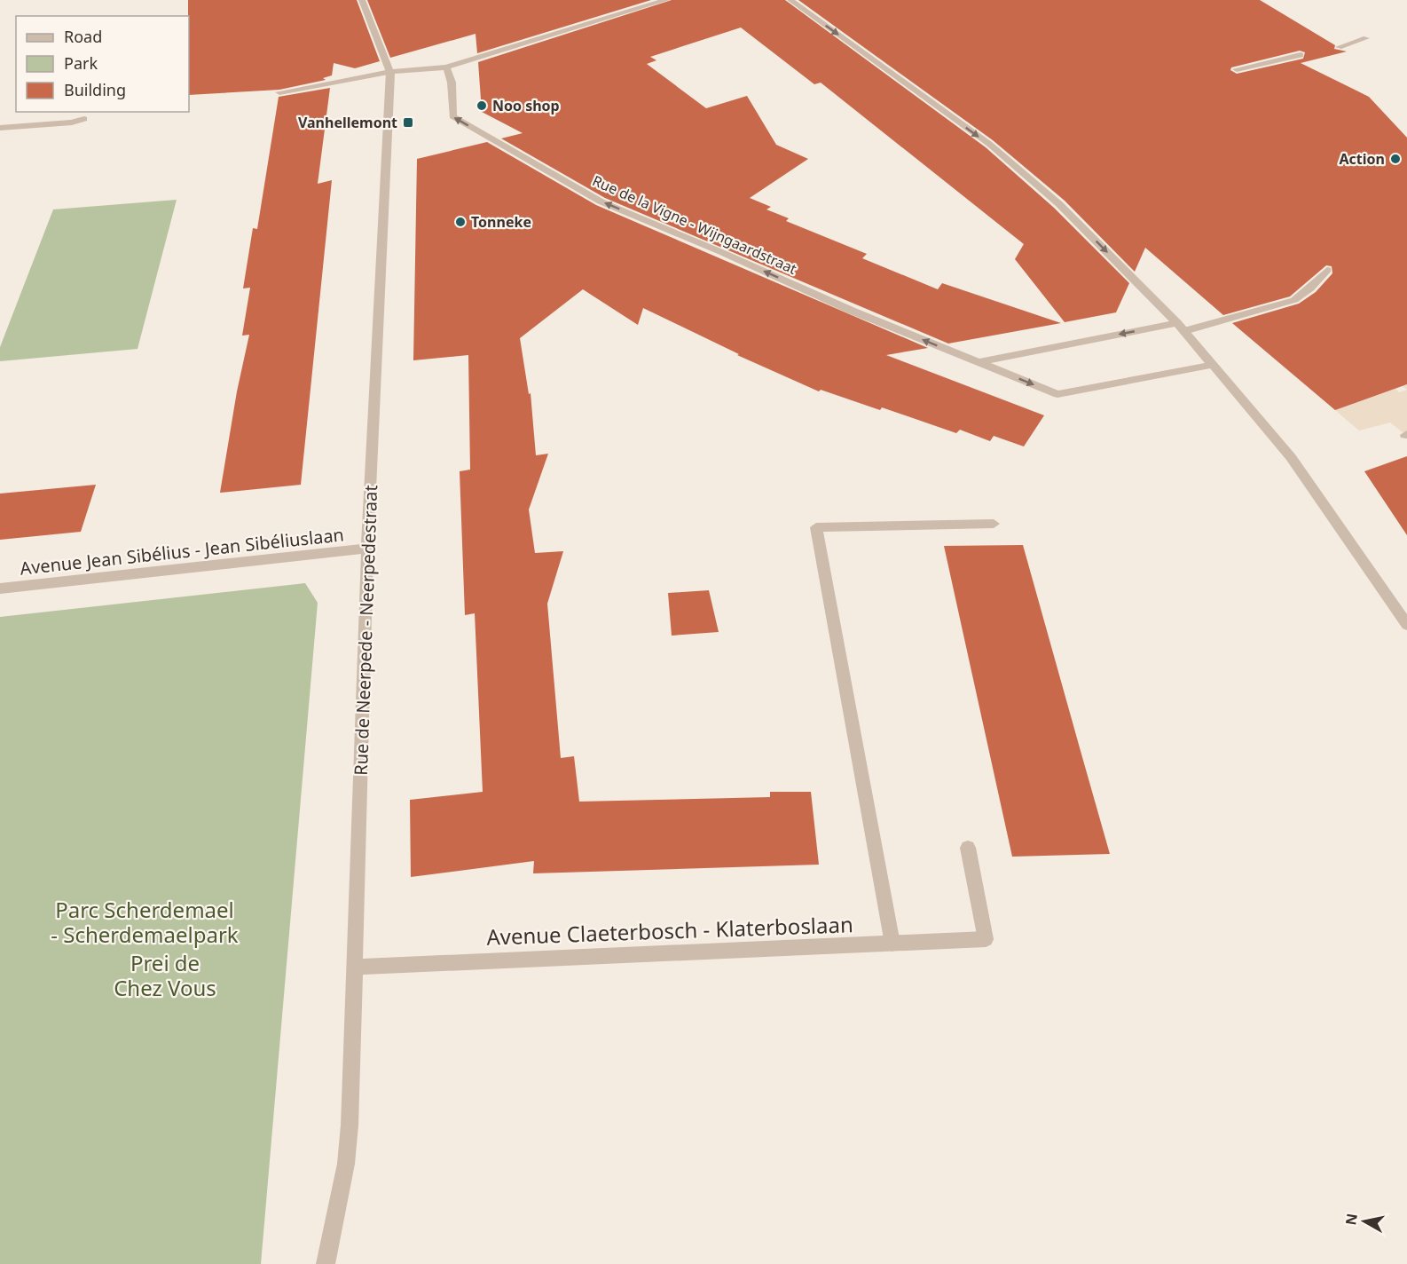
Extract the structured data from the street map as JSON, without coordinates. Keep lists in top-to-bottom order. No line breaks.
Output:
{"streets":{"street":["Rue de la Vigne - Wijngaardstraat","Avenue Jean Sibélius - Jean Sibéliuslaan","Rue de Neerpede - Neerpedestraat","Avenue Claeterbosch - Klaterboslaan"]},"crossings":[["Avenue Jean Sibélius - Jean Sibéliuslaan","Rue de Neerpede - Neerpedestraat"],["Rue de Neerpede - Neerpedestraat","Avenue Claeterbosch - Klaterboslaan"]],"one_way":["Rue de la Vigne - Wijngaardstraat"],"parks":["Parc Scherdemael - Scherdemaelpark","Prei de Chez Vous"],"places":{"other":["Noo shop","Action","Tonneke"],"transit":["Vanhellemont"]},"legend":["Road","Park","Building"],"north":"left"}
